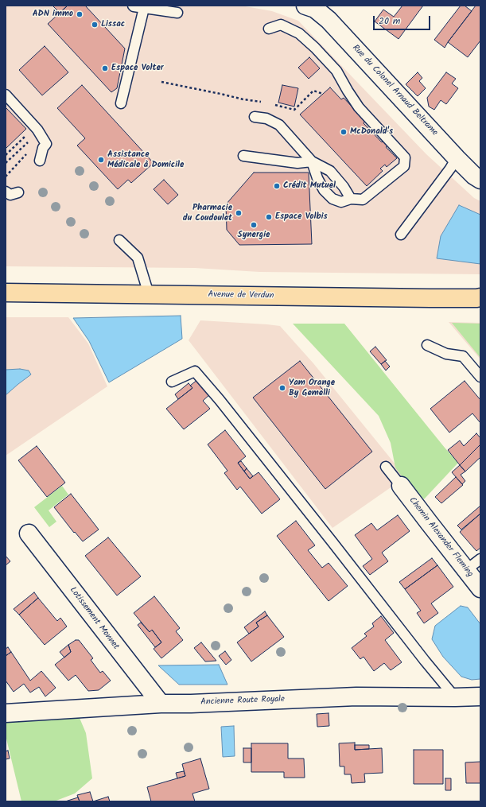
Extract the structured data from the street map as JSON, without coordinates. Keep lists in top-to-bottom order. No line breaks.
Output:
{"streets":{"main road":["Avenue de Verdun"],"street":["Rue du Colonel Arnaud Beltrame","Chemin Alexander Fleming","Lotissement Monnet","Ancienne Route Royale"]},"crossings":[["Lotissement Monnet","Ancienne Route Royale"]],"places":["ADN immo","Lissac","Espace Volter","McDonald's","Assistance Médicale à Domicile","Crédit Mutuel","Pharmacie du Coudoulet","Espace Volbis","Synergie","Yam Orange By Gemelli"],"scale_bar":"20 m"}
